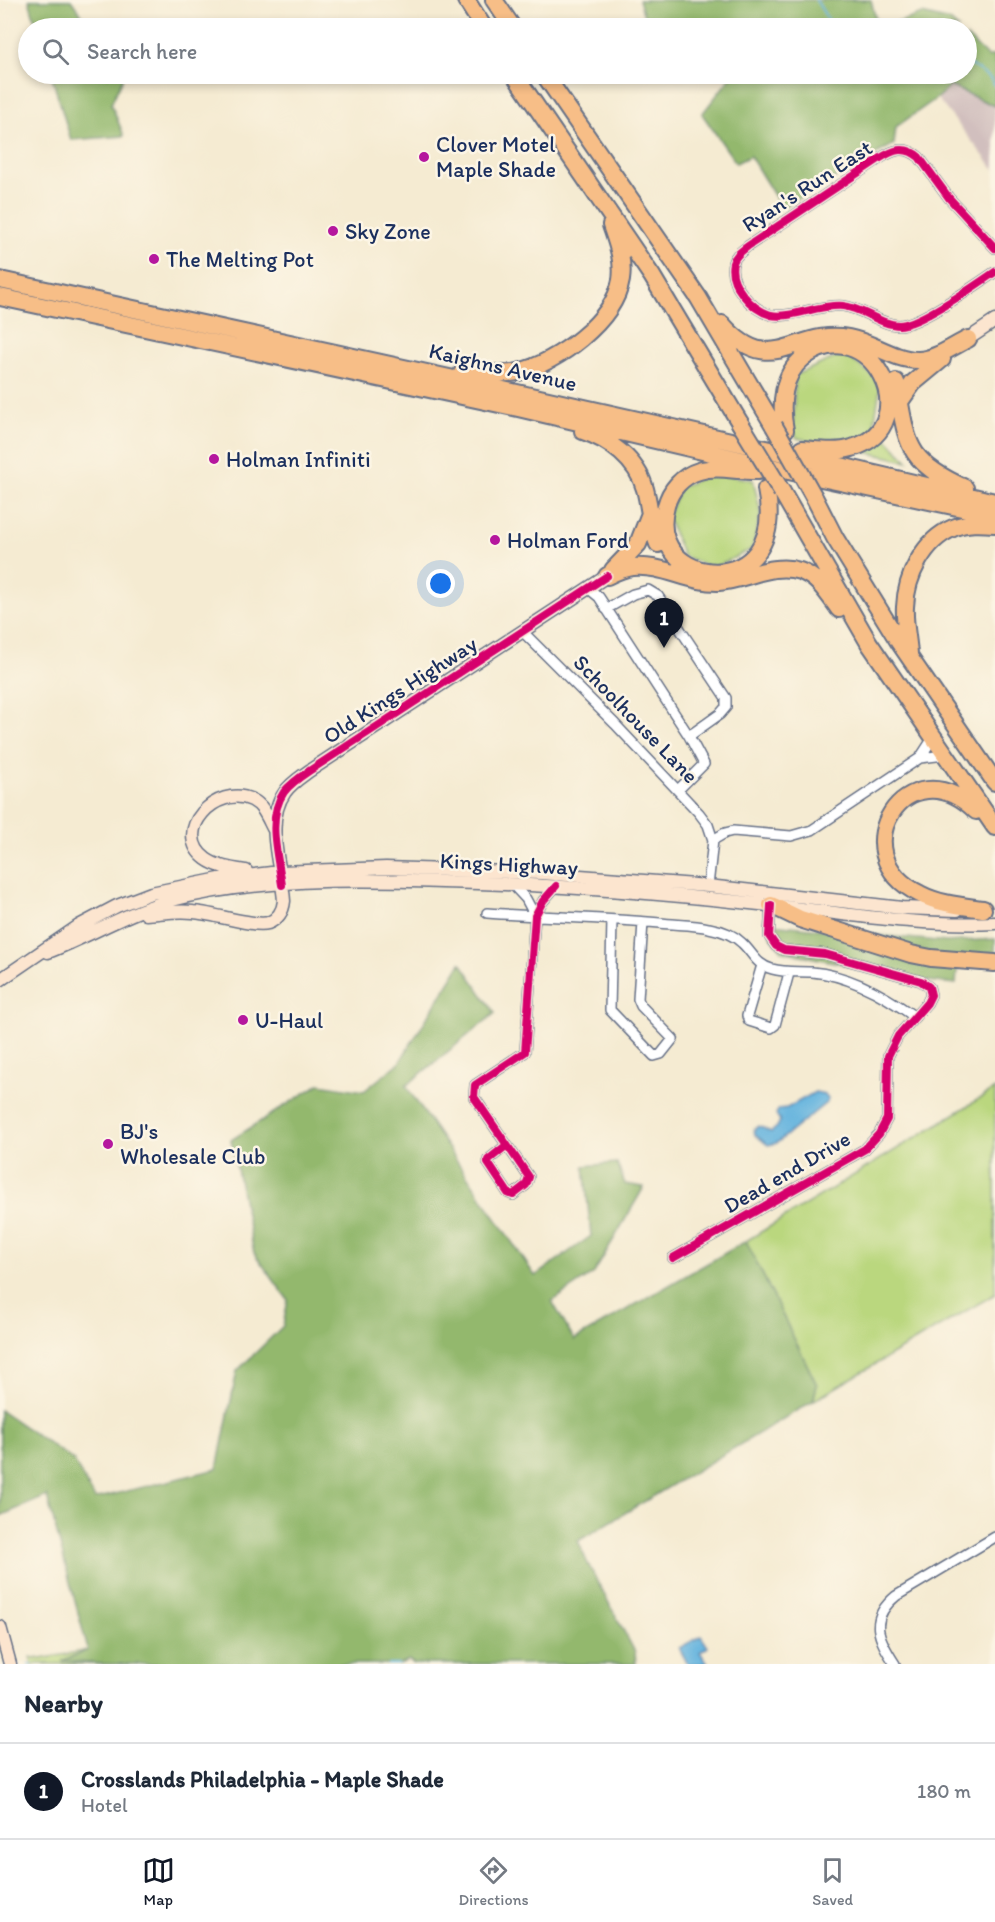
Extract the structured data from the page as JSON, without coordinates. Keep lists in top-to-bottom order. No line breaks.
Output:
{"streets":{"highway":["Kaighns Avenue"],"main road":["Old Kings Highway","Kings Highway"],"street":["Ryan's Run East","Schoolhouse Lane","Dead end Drive"]},"crossings":[["Old Kings Highway","Schoolhouse Lane"],["Old Kings Highway","Kings Highway"],["Kings Highway","Dead end Drive"]],"places":["Clover Motel Maple Shade","Sky Zone","The Melting Pot","Holman Infiniti","Holman Ford","U-Haul","BJ's Wholesale Club"],"page":{"search":"Search here","pins":"1","heading":"Nearby","list":[{"mark":"1","name":"Crosslands Philadelphia - Maple Shade","note":"Hotel","value":"180 m"}],"nav":["Map","Directions","Saved"]}}
